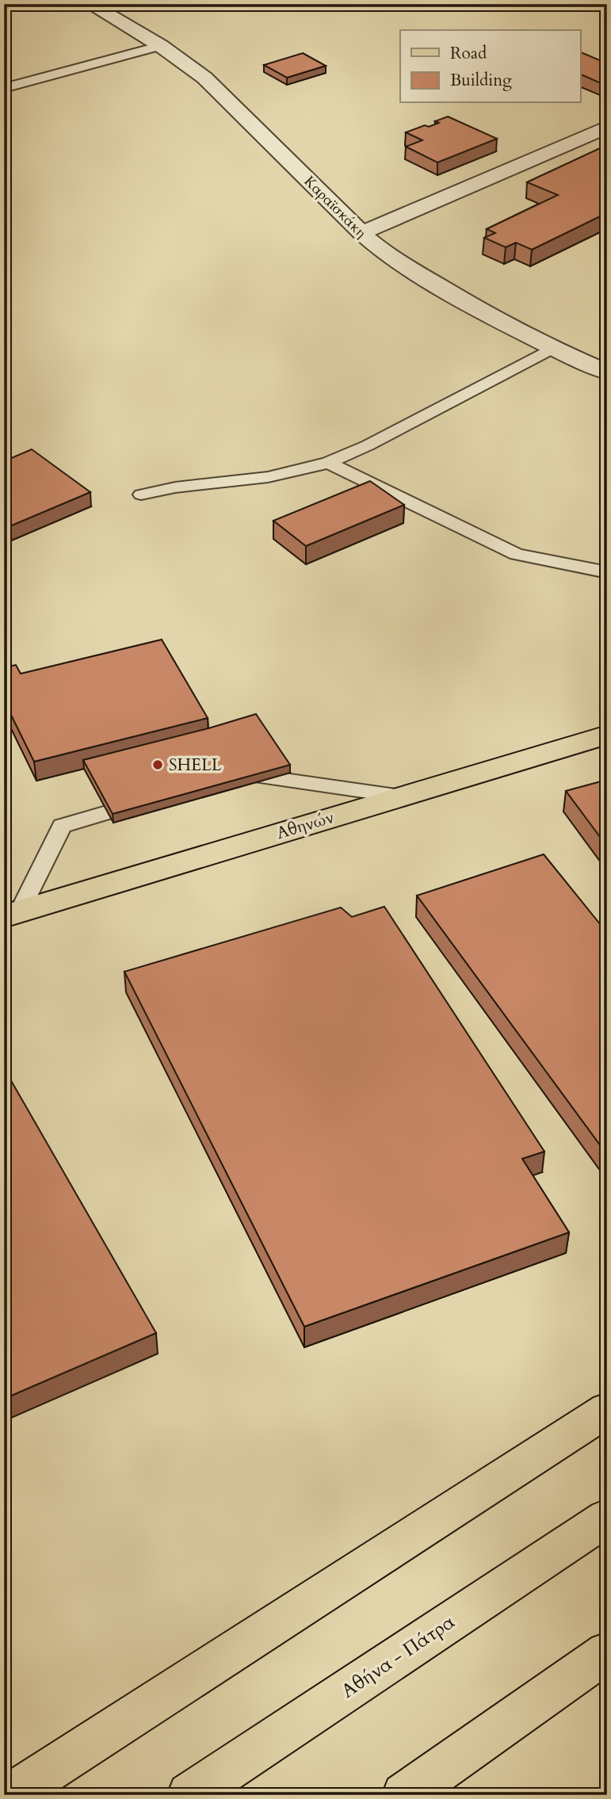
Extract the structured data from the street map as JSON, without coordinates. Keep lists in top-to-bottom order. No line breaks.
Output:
{"streets":{"main road":["Αθηνών","Αθήνα - Πάτρα"],"street":["Καραϊσκάκη"]},"places":["SHELL"],"legend":["Road","Building"]}
